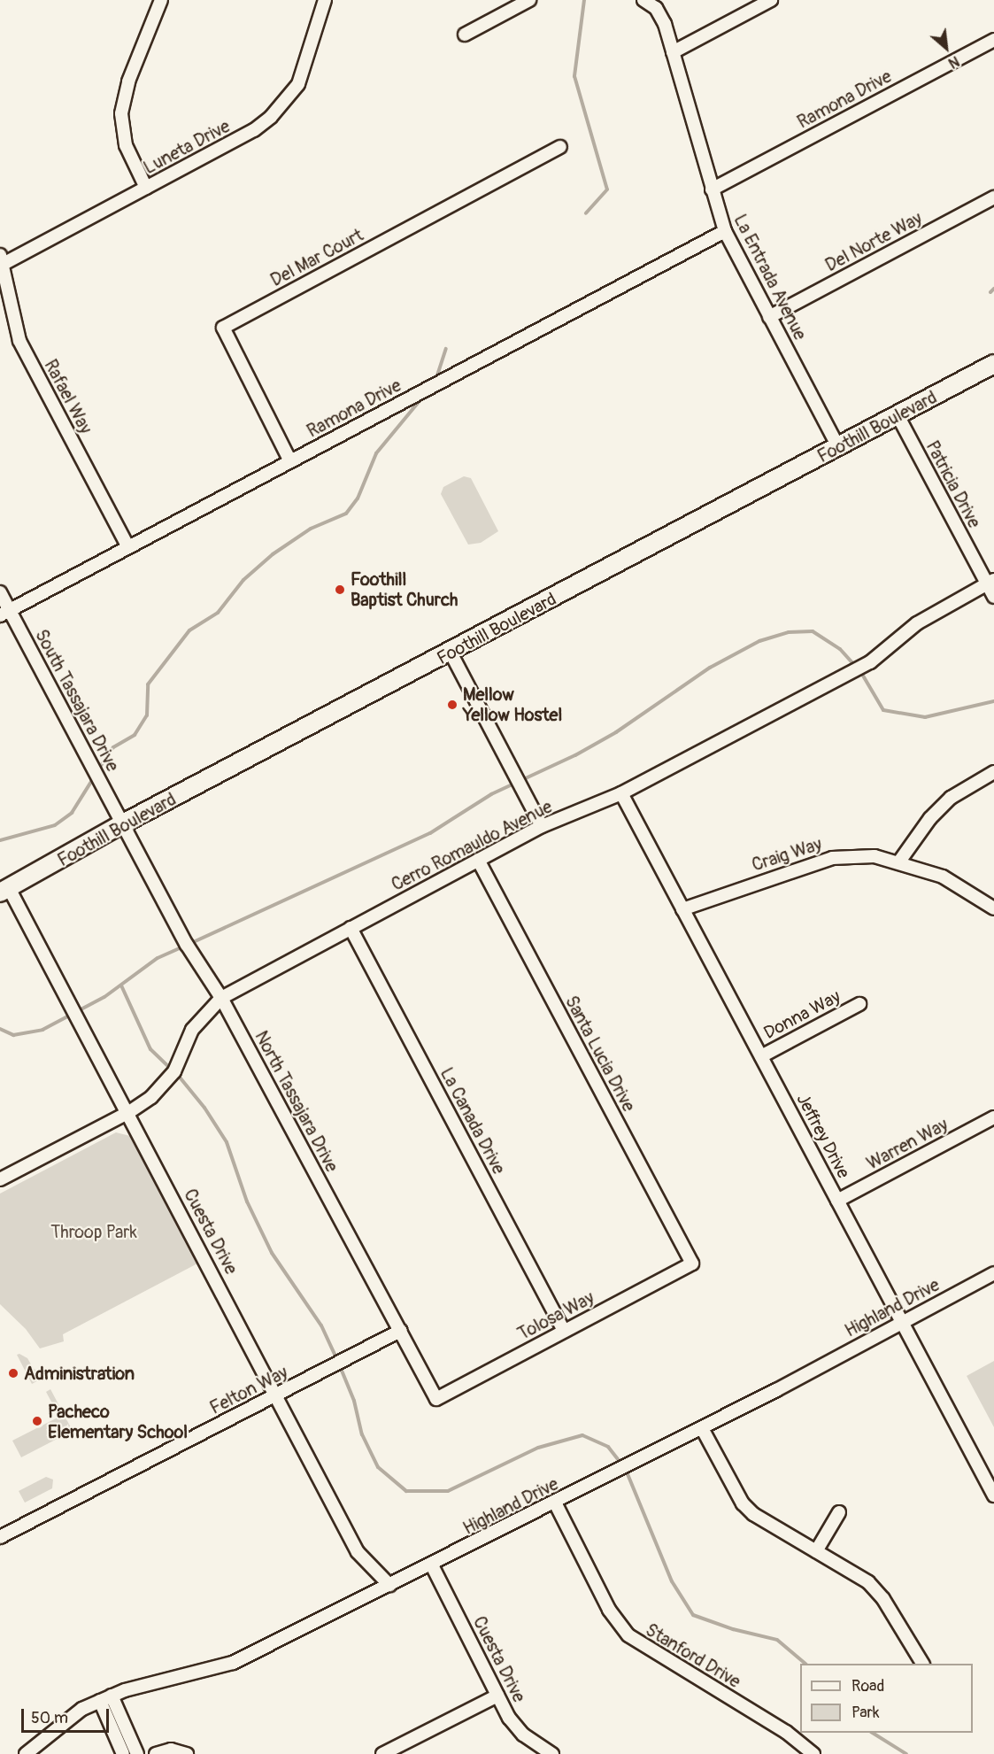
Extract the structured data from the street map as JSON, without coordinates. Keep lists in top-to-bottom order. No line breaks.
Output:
{"streets":{"street":["Ramona Drive","Luneta Drive","Del Norte Way","Del Mar Court","La Entrada Avenue","Rafael Way","Foothill Boulevard","Patricia Drive","South Tassajara Drive","Cerro Romauldo Avenue","Craig Way","Donna Way","Santa Lucia Drive","North Tassajara Drive","La Canada Drive","Jeffrey Drive","Warren Way","Cuesta Drive","Highland Drive","Tolosa Way","Felton Way","Stanford Drive"]},"crossings":[["Ramona Drive","Del Mar Court"],["Ramona Drive","La Entrada Avenue"],["Ramona Drive","Rafael Way"],["Ramona Drive","South Tassajara Drive"],["Luneta Drive","Rafael Way"],["Del Norte Way","La Entrada Avenue"],["La Entrada Avenue","Foothill Boulevard"],["Foothill Boulevard","Patricia Drive"],["Foothill Boulevard","South Tassajara Drive"],["Foothill Boulevard","North Tassajara Drive"],["Foothill Boulevard","Cuesta Drive"],["Patricia Drive","Cerro Romauldo Avenue"],["South Tassajara Drive","North Tassajara Drive"],["Cerro Romauldo Avenue","Santa Lucia Drive"],["Cerro Romauldo Avenue","North Tassajara Drive"],["Cerro Romauldo Avenue","La Canada Drive"],["Cerro Romauldo Avenue","Jeffrey Drive"],["Cerro Romauldo Avenue","Cuesta Drive"],["Craig Way","Jeffrey Drive"],["Donna Way","Jeffrey Drive"],["Santa Lucia Drive","Tolosa Way"],["North Tassajara Drive","Tolosa Way"],["North Tassajara Drive","Felton Way"],["La Canada Drive","Tolosa Way"],["Jeffrey Drive","Warren Way"],["Jeffrey Drive","Highland Drive"],["Cuesta Drive","Highland Drive"],["Cuesta Drive","Felton Way"],["Highland Drive","Stanford Drive"]],"parks":["Throop Park"],"places":["Foothill Baptist Church","Mellow Yellow Hostel","Administration","Pacheco Elementary School"],"legend":["Road","Park"],"scale_bar":"50 m","north":"bottom right"}
